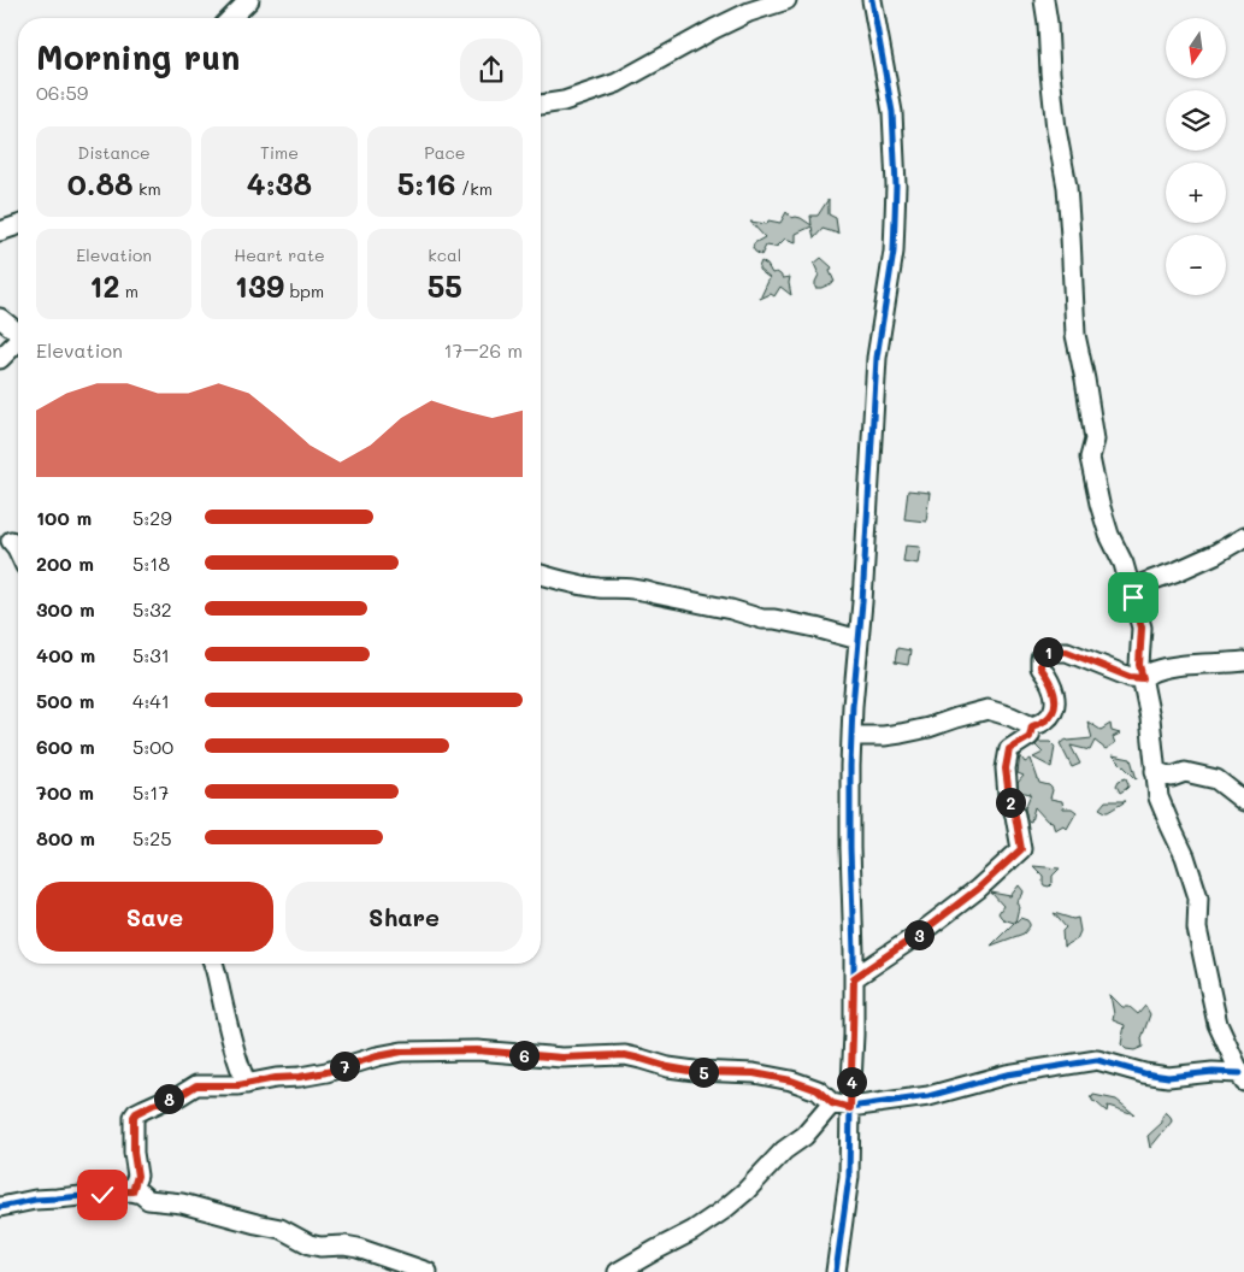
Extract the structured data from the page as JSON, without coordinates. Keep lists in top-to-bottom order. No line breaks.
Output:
{"north":"bottom","page":{"map_buttons":["+","−"],"heading":["Morning run","06:59"],"stats":[["Distance","0.88 km"],["Time","4:38"],["Pace","5:16 /km"],["Elevation","12 m"],["Heart rate","139 bpm"],["kcal","55"]],"chart":["Elevation","17–26 m"],"list":[{"name":"100 m","note":"5:29"},{"name":"200 m","note":"5:18"},{"name":"300 m","note":"5:32"},{"name":"400 m","note":"5:31"},{"name":"500 m","note":"4:41"},{"name":"600 m","note":"5:00"},{"name":"700 m","note":"5:17"},{"name":"800 m","note":"5:25"}],"pins":["1","2","3","6","7","5","4","8"],"buttons":["Save","Share"]}}
